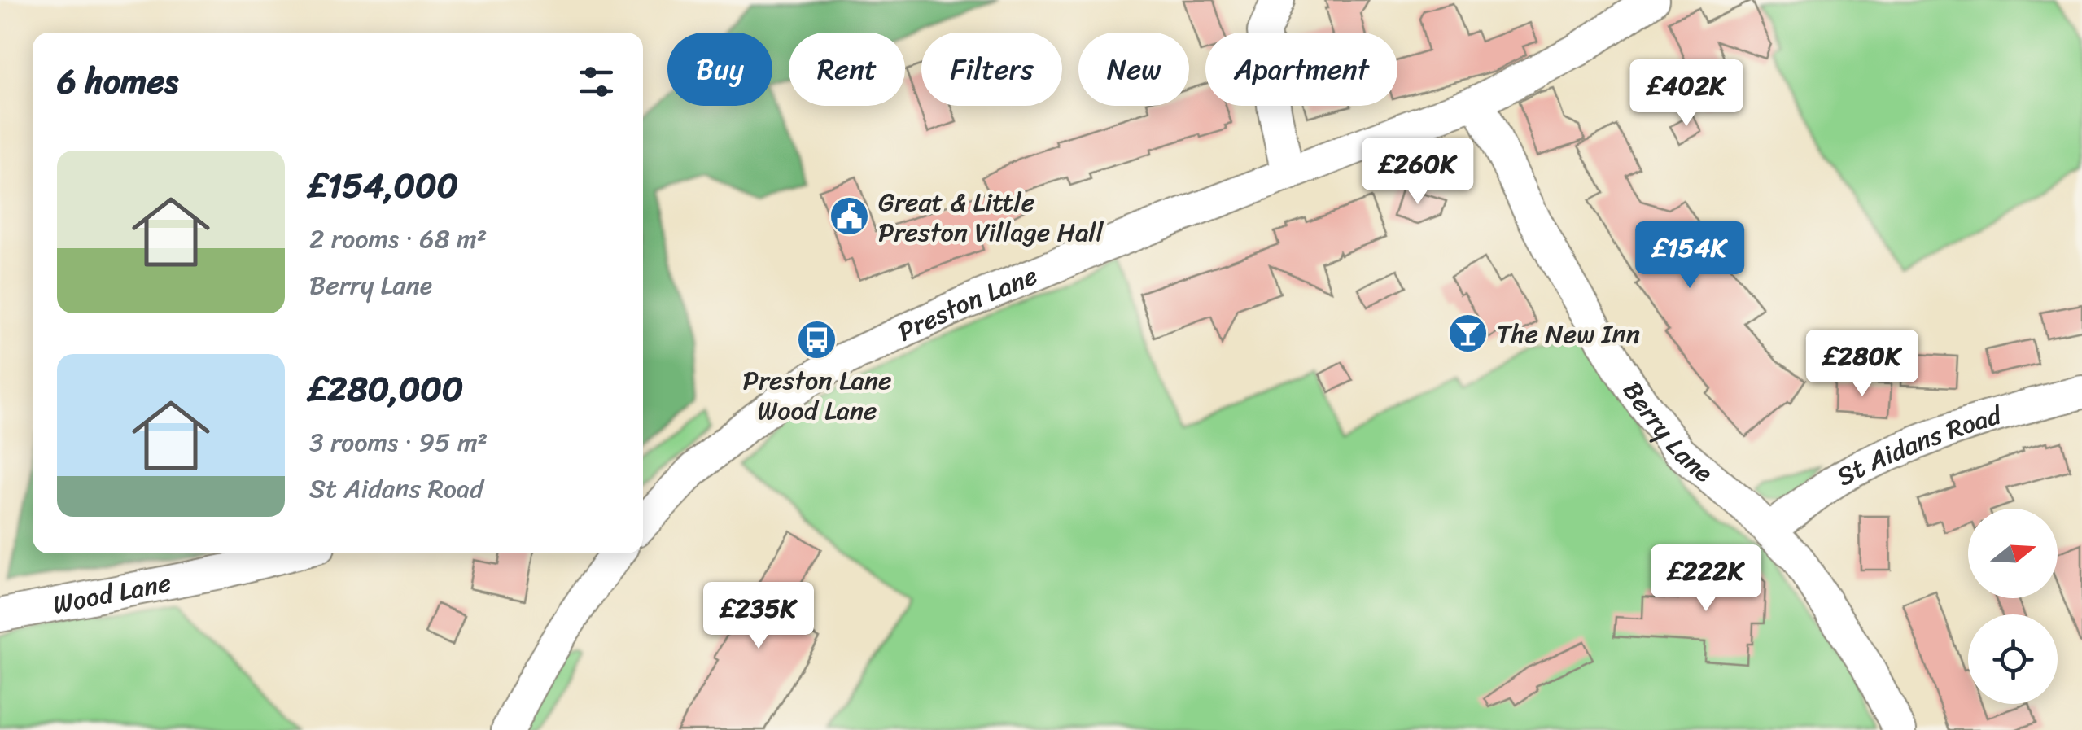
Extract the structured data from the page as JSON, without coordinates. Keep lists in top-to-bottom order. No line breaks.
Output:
{"streets":{"street":["Preston Lane","Berry Lane","St Aidans Road","Wood Lane"]},"crossings":[["Preston Lane","Berry Lane"],["Berry Lane","St Aidans Road"]],"places":{"public building":["Great & Little Preston Village Hall"],"bar":["The New Inn"],"bus stop":["Preston Lane Wood Lane"]},"north":"right","page":{"chip":["Buy","Rent","Filters","New","Apartment"],"heading":"6 homes","price":["£402K","£260K","£154K","£280K","£222K","£235K"],"list":[{"name":"£154,000","note":"2 rooms · 68 m² · Berry Lane"},{"name":"£280,000","note":"3 rooms · 95 m² · St Aidans Road"}]}}
